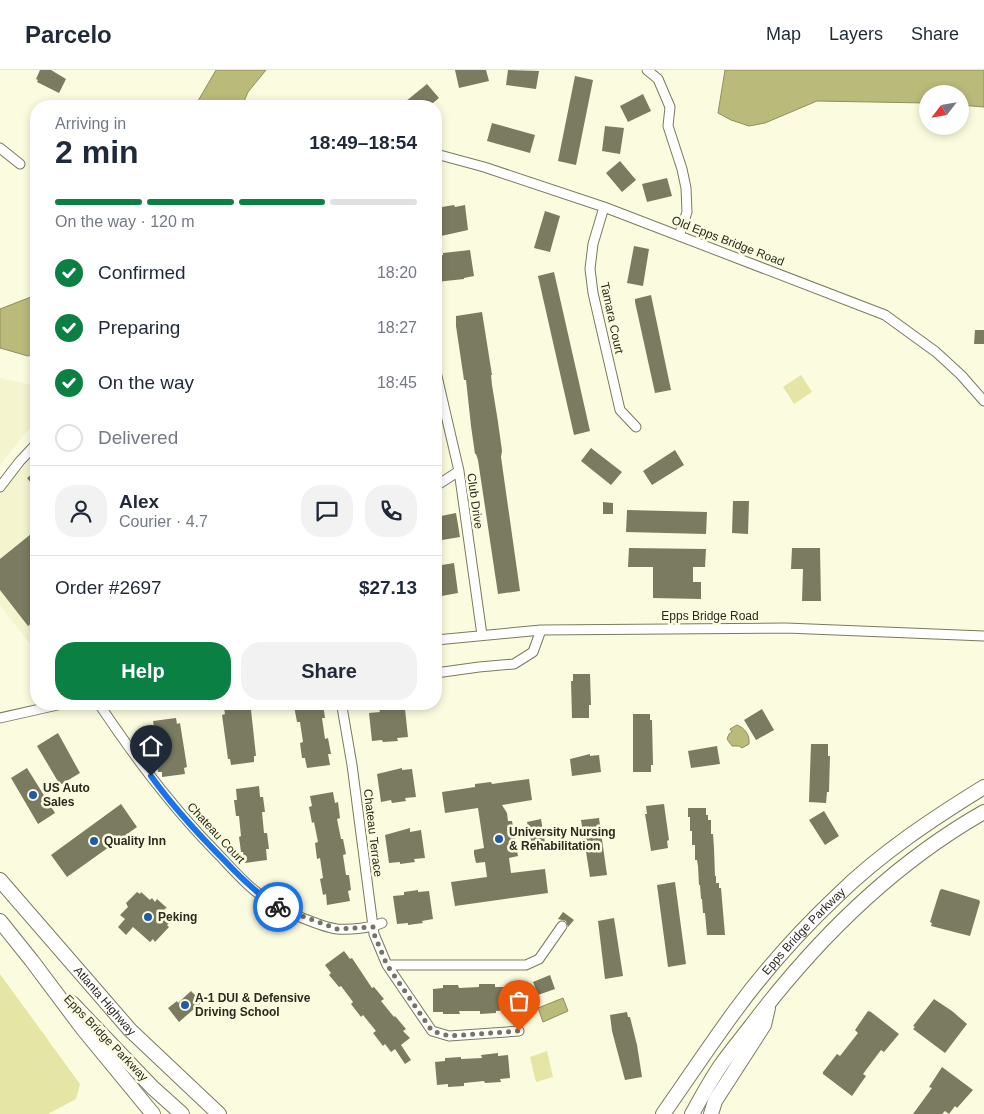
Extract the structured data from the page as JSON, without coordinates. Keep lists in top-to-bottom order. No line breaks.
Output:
{"streets":{"main road":["Epps Bridge Parkway","Atlanta Highway"],"street":["Old Epps Bridge Road","Tamara Court","Club Drive","Epps Bridge Road","Chateau Court","Chateau Terrace"]},"crossings":[["Old Epps Bridge Road","Tamara Court"],["Club Drive","Epps Bridge Road"],["Chateau Court","Chateau Terrace"]],"places":["US Auto Sales","University Nursing & Rehabilitation","Quality Inn","Peking","A-1 DUI & Defensive Driving School"],"north":"bottom left","page":{"header":"Parcelo","nav":["Map","Layers","Share"],"heading":["2 min","Arriving in","18:49–18:54"],"panel":["Alex","Courier · 4.7","Order #2697","$27.13"],"bar":"On the way · 120 m","list":[["Confirmed","18:20"],["Preparing","18:27"],["On the way","18:45"],"Delivered"],"buttons":["Help","Share"]}}
